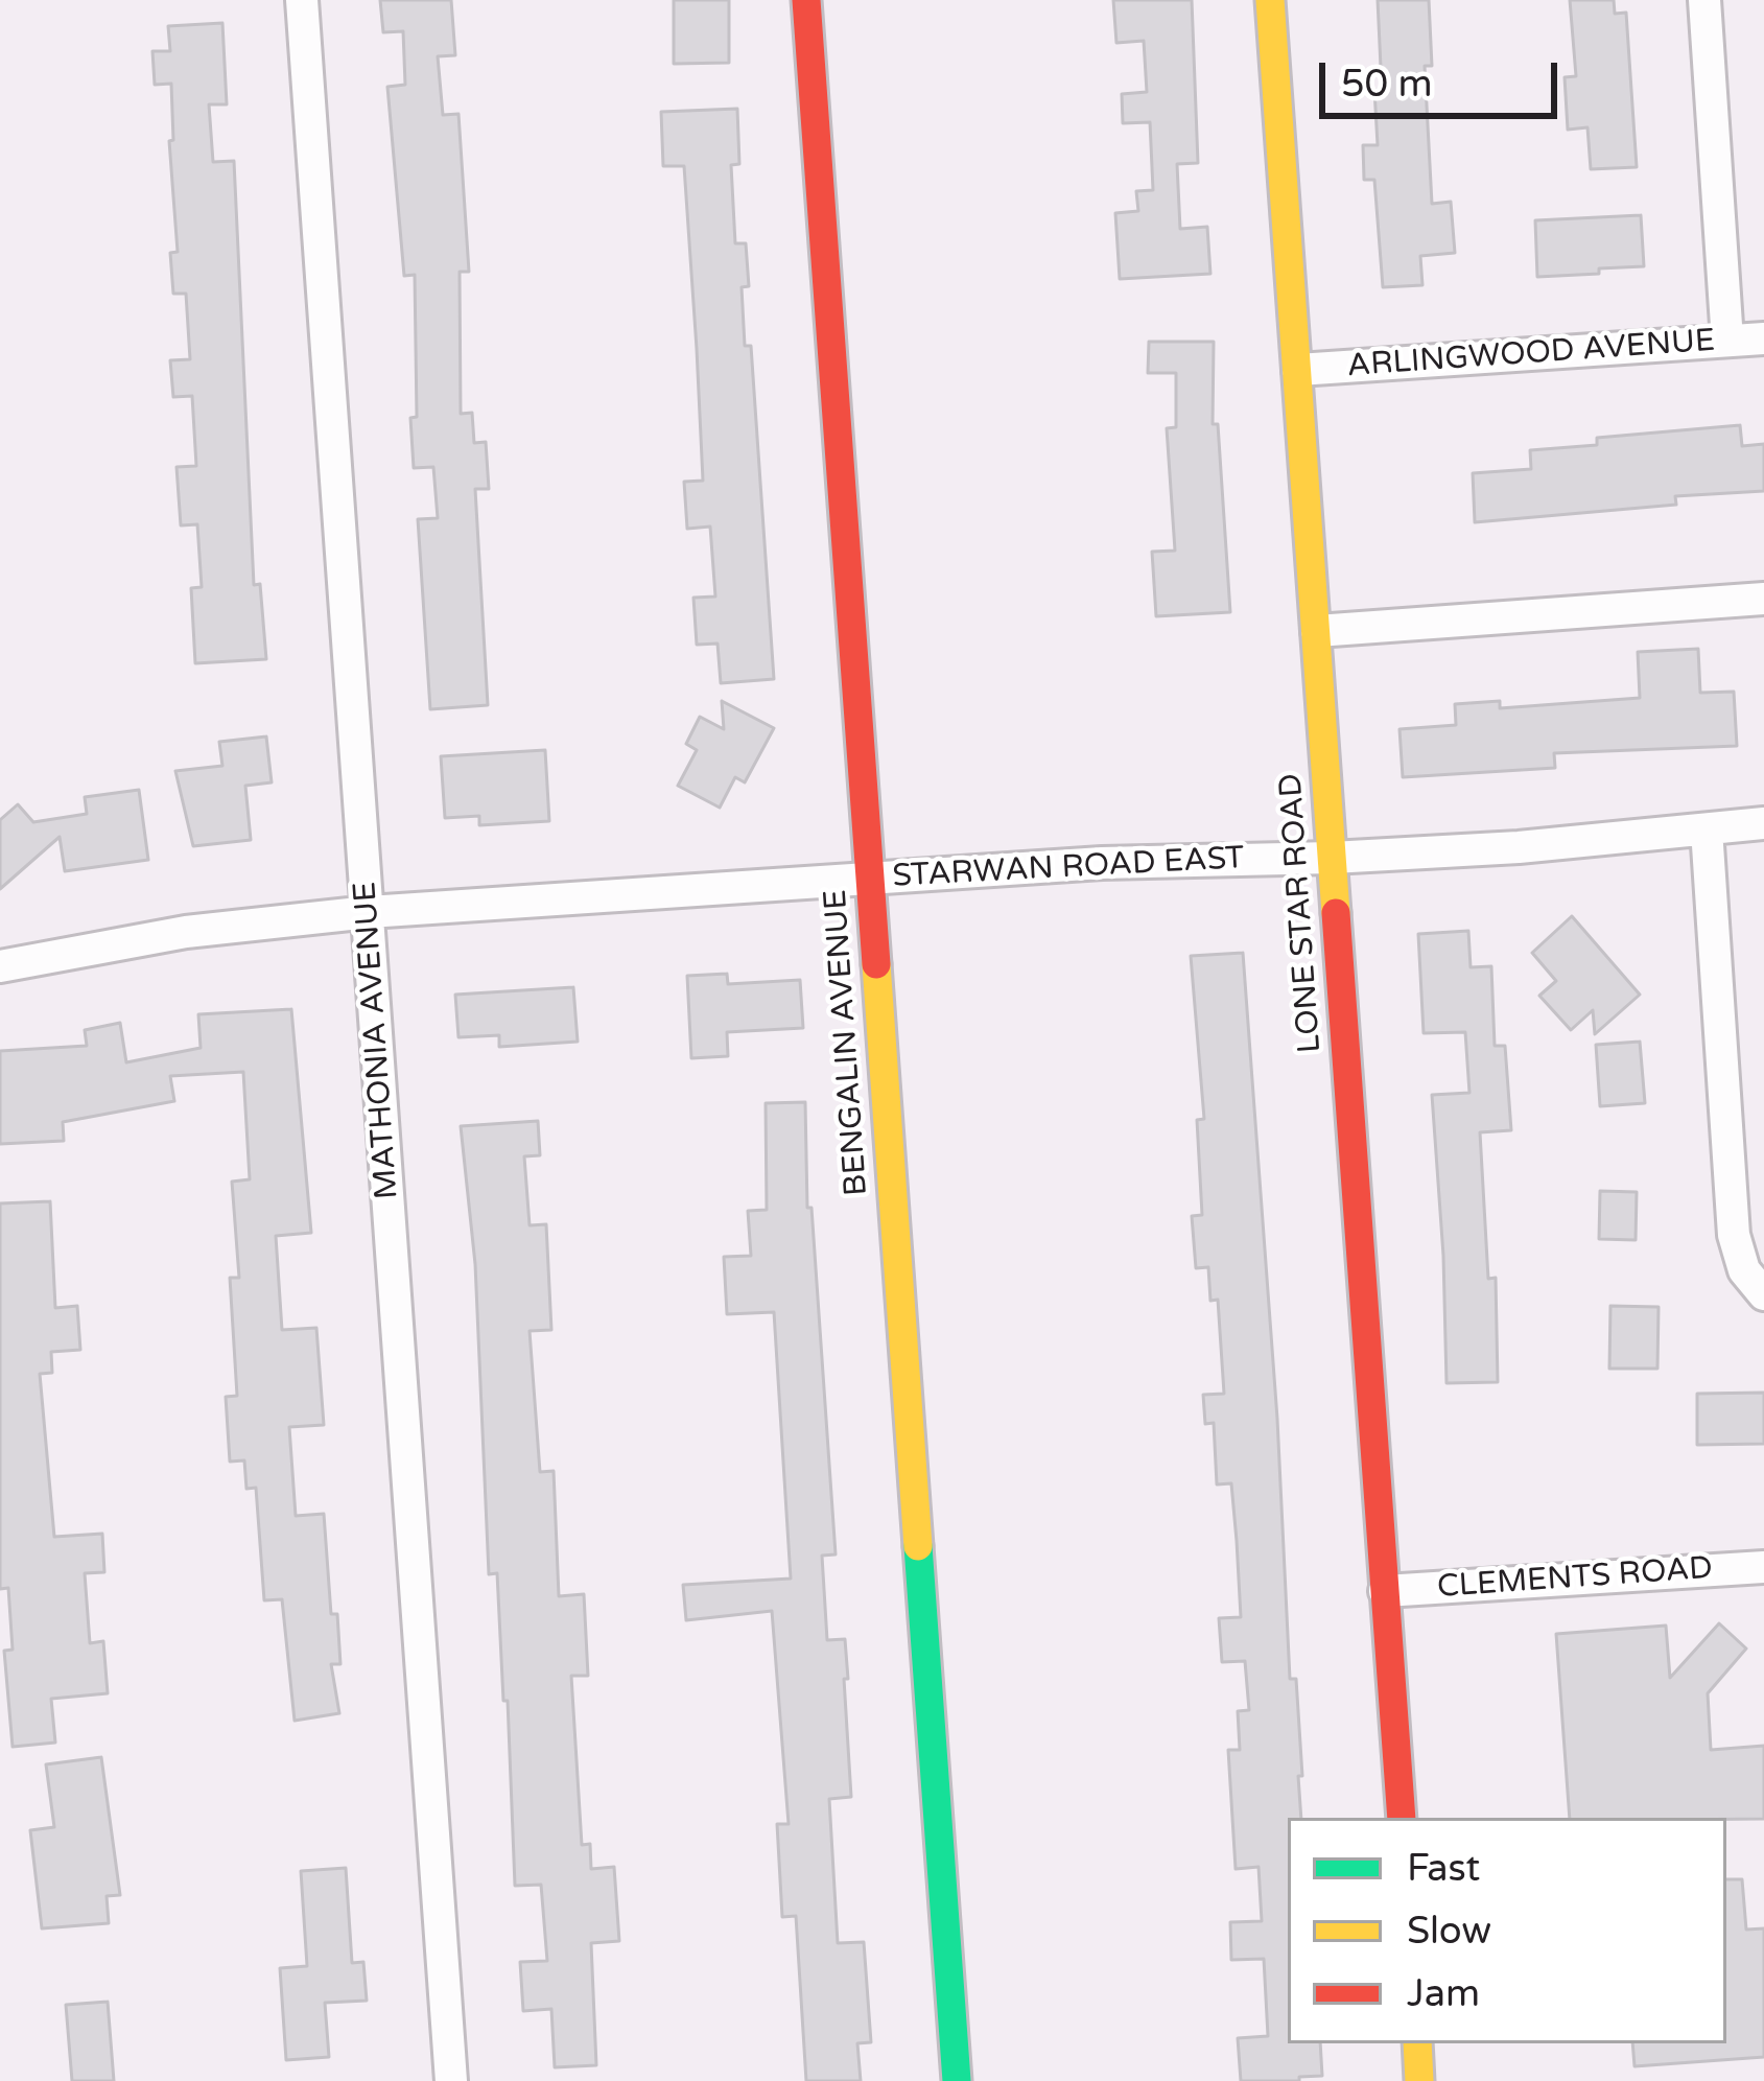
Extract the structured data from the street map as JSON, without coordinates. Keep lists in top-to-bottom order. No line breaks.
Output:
{"streets":{"street":["ARLINGWOOD AVENUE","STARWAN ROAD EAST","LONE STAR ROAD","MATHONIA AVENUE","BENGALIN AVENUE","CLEMENTS ROAD"]},"crossings":[["ARLINGWOOD AVENUE","LONE STAR ROAD"],["STARWAN ROAD EAST","LONE STAR ROAD"],["STARWAN ROAD EAST","MATHONIA AVENUE"],["STARWAN ROAD EAST","BENGALIN AVENUE"],["LONE STAR ROAD","CLEMENTS ROAD"]],"legend":["Fast","Slow","Jam"],"scale_bar":"50 m"}
